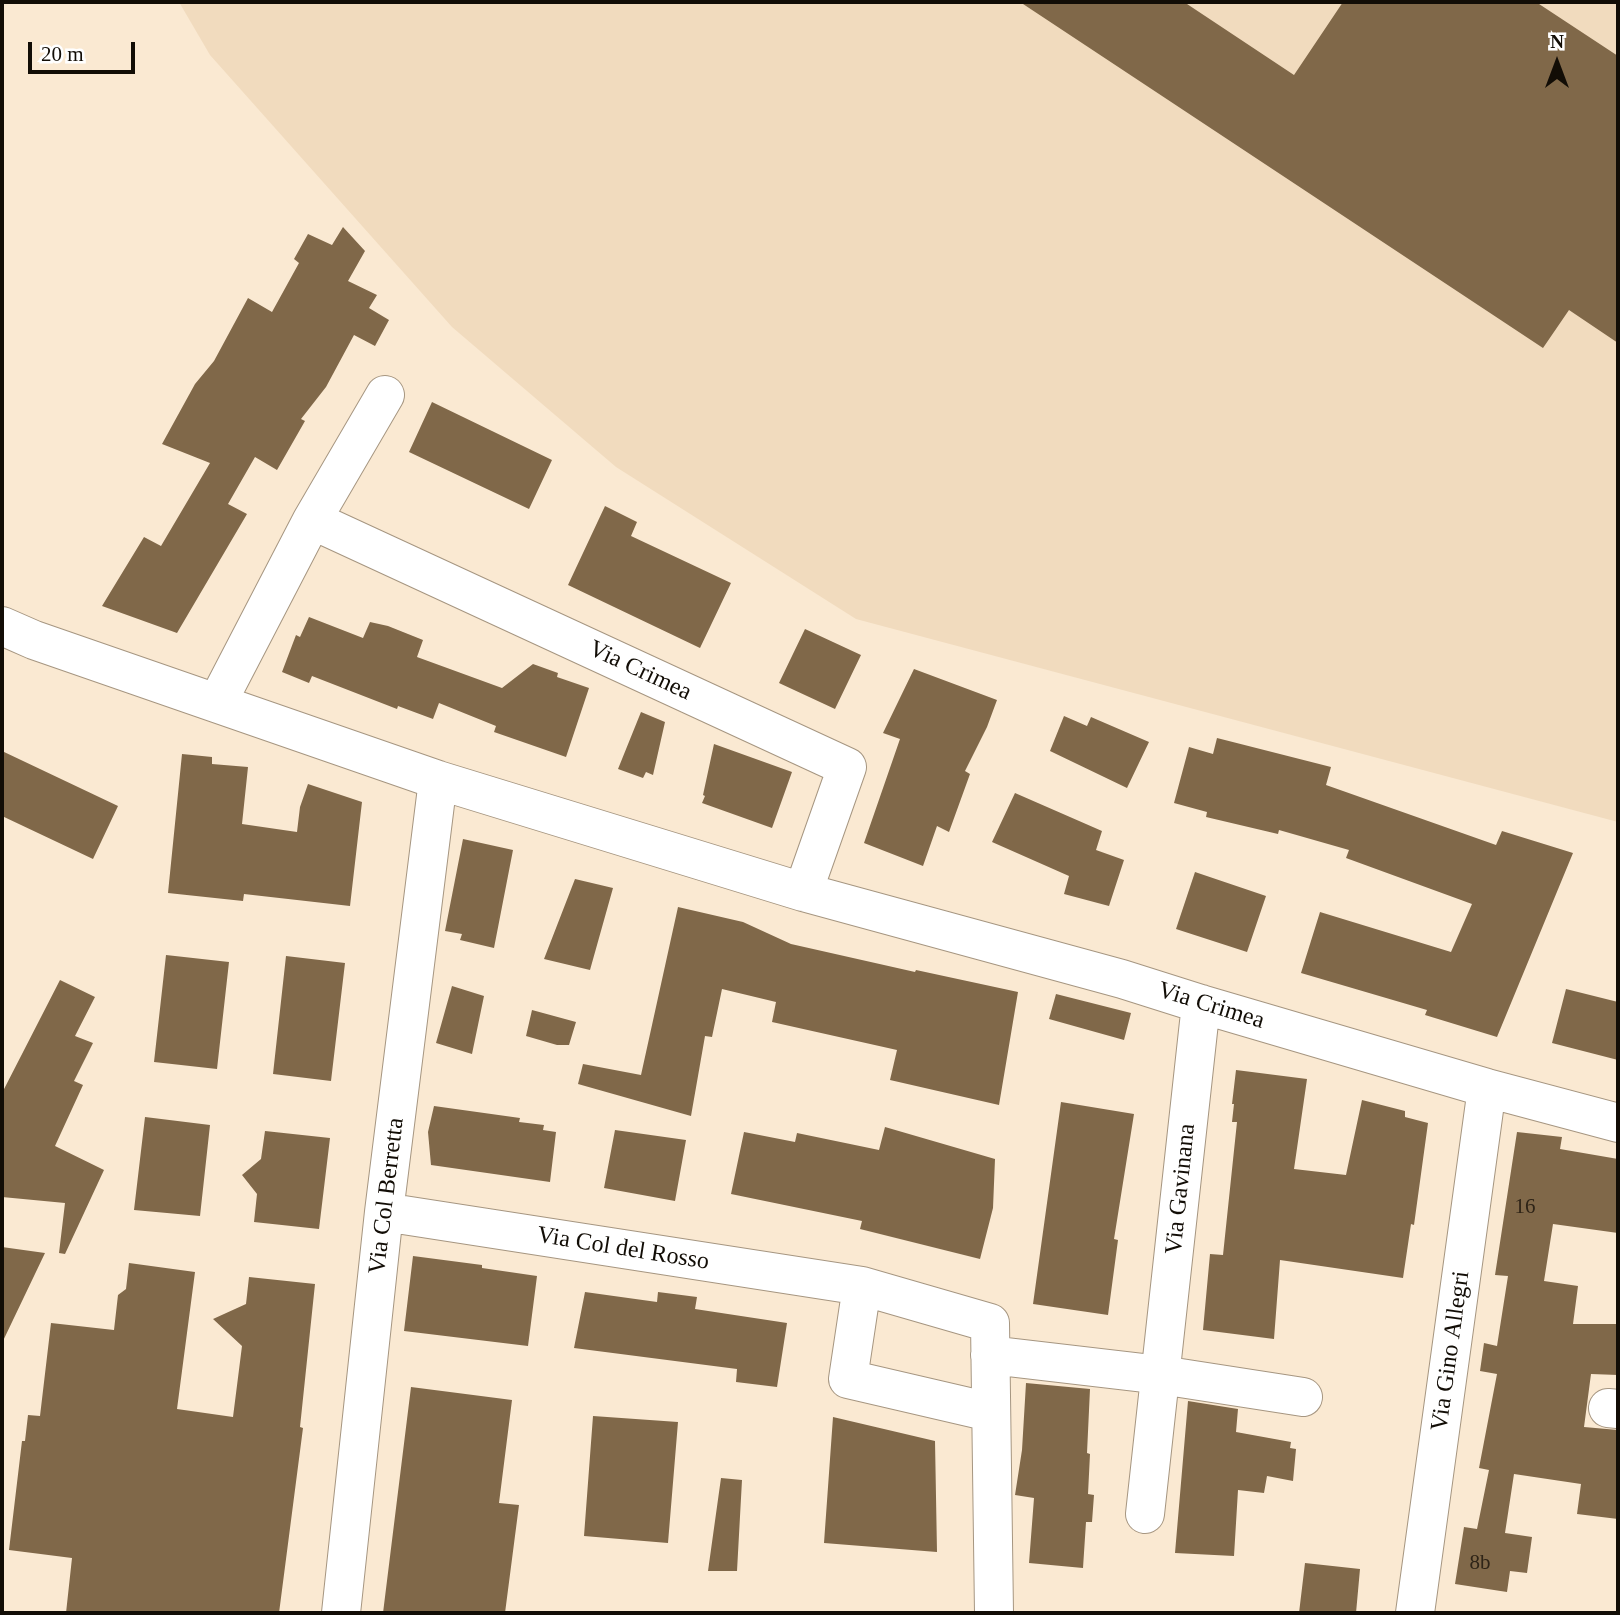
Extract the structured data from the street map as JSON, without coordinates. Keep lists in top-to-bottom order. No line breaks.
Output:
{"streets":{"street":["Via Crimea","Via Gavinana","Via Col Berretta","Via Col del Rosso","Via Gino Allegri"]},"crossings":[["Via Crimea","Via Gavinana"],["Via Crimea","Via Col Berretta"],["Via Crimea","Via Gino Allegri"],["Via Col Berretta","Via Col del Rosso"]],"house_numbers":["16","8b"],"scale_bar":"20 m","north":"top"}
